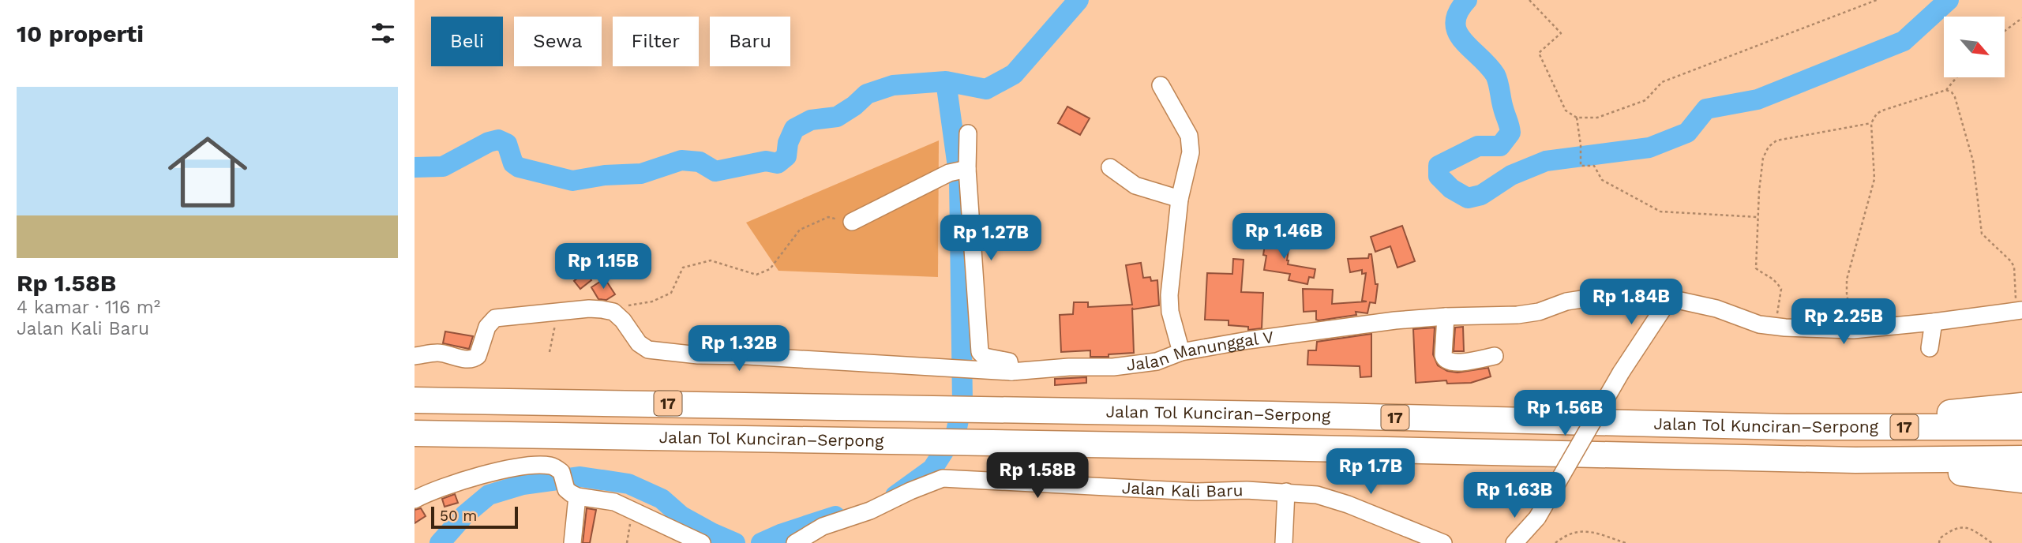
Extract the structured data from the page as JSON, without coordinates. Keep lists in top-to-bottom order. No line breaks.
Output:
{"streets":{"highway":["17","Jalan Tol Kunciran–Serpong"],"street":["Jalan Manunggal V","Jalan Kali Baru"]},"scale_bar":"50 m","north":"bottom right","page":{"heading":"10 properti","chip":["Beli","Sewa","Filter","Baru"],"list":[{"name":"Rp 1.58B","note":"4 kamar · 116 m² · Jalan Kali Baru"}],"price":["Rp 1.46B","Rp 1.27B","Rp 1.15B","Rp 1.84B","Rp 2.25B","Rp 1.32B","Rp 1.56B","Rp 1.7B","Rp 1.58B","Rp 1.63B"],"scale":"50 m"}}
